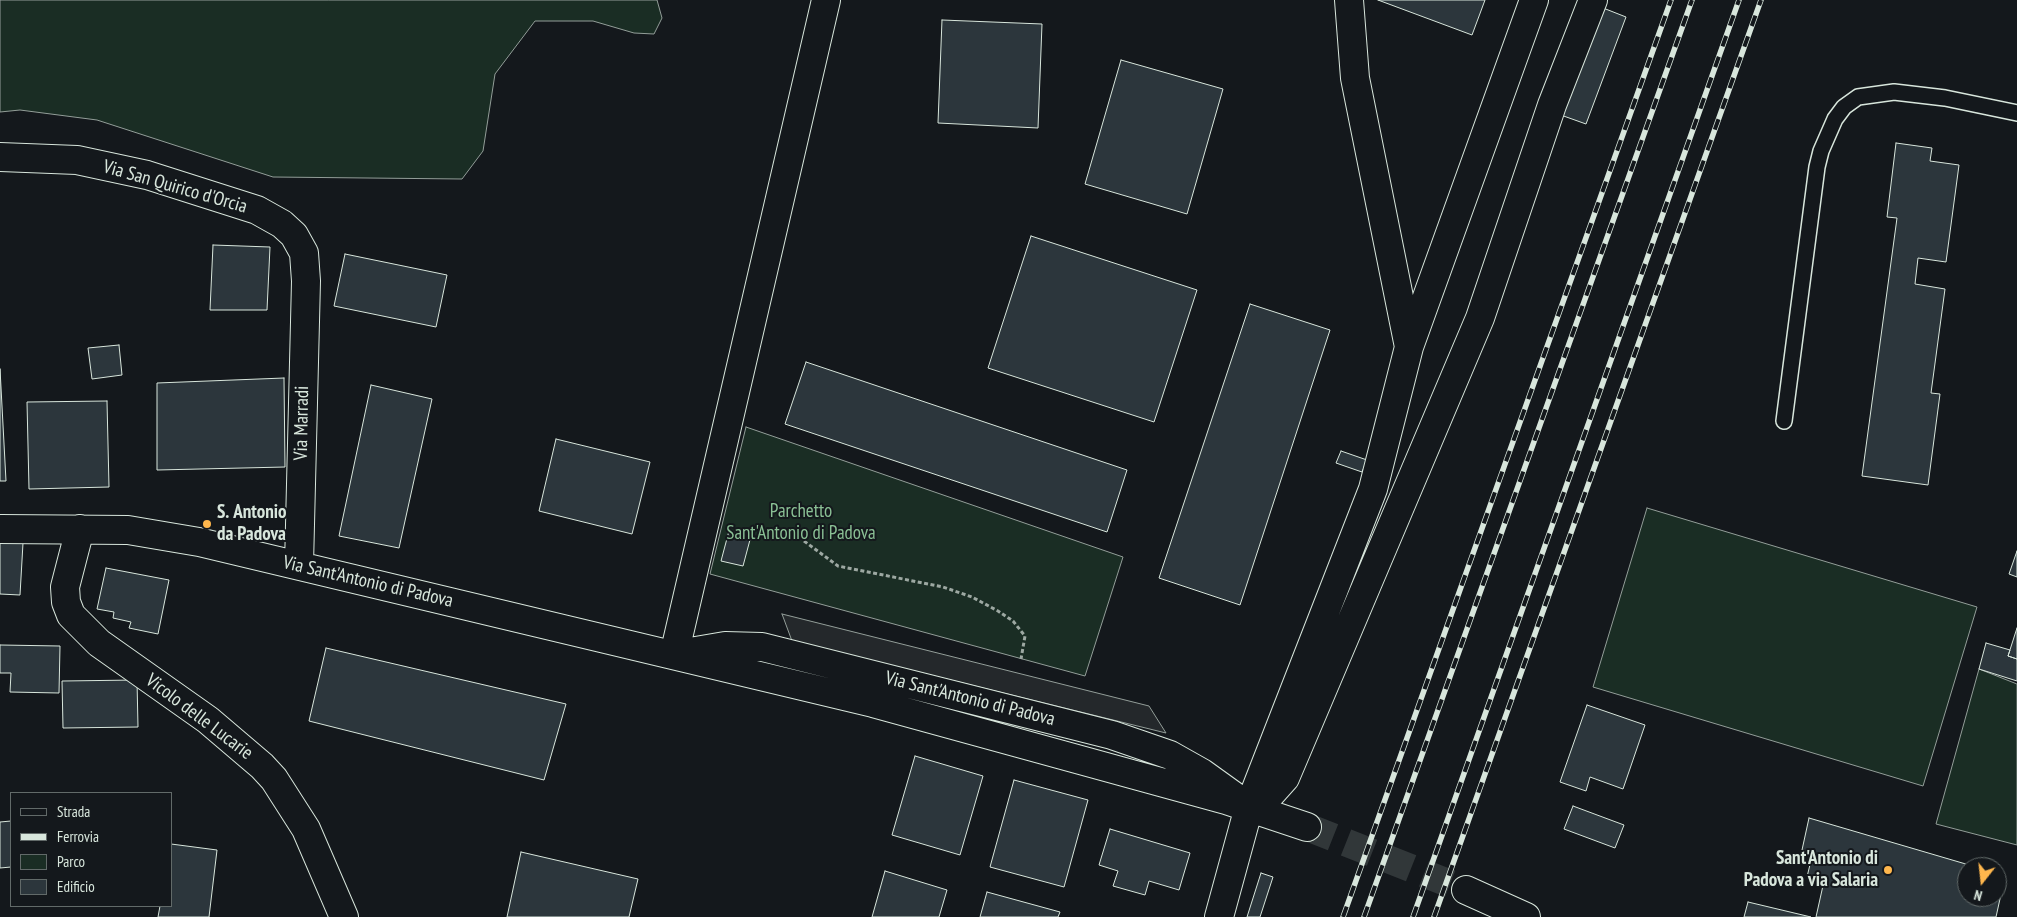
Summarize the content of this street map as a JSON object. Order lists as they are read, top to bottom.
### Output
{
  "streets": {
    "street": [
      "Via San Quirico d'Orcia",
      "Via Marradi",
      "Via Sant'Antonio di Padova",
      "Vicolo delle Lucarie"
    ]
  },
  "crossings": [
    ["Via San Quirico d'Orcia", "Via Marradi"],
    ["Via Marradi", "Via Sant'Antonio di Padova"],
    ["Via Sant'Antonio di Padova", "Vicolo delle Lucarie"]
  ],
  "parks": ["Parchetto Sant'Antonio di Padova"],
  "places": ["S. Antonio da Padova", "Sant'Antonio di Padova a via Salaria"],
  "legend": [
    "Strada",
    "Ferrovia",
    "Parco",
    "Edificio"
  ],
  "north": "bottom"
}
